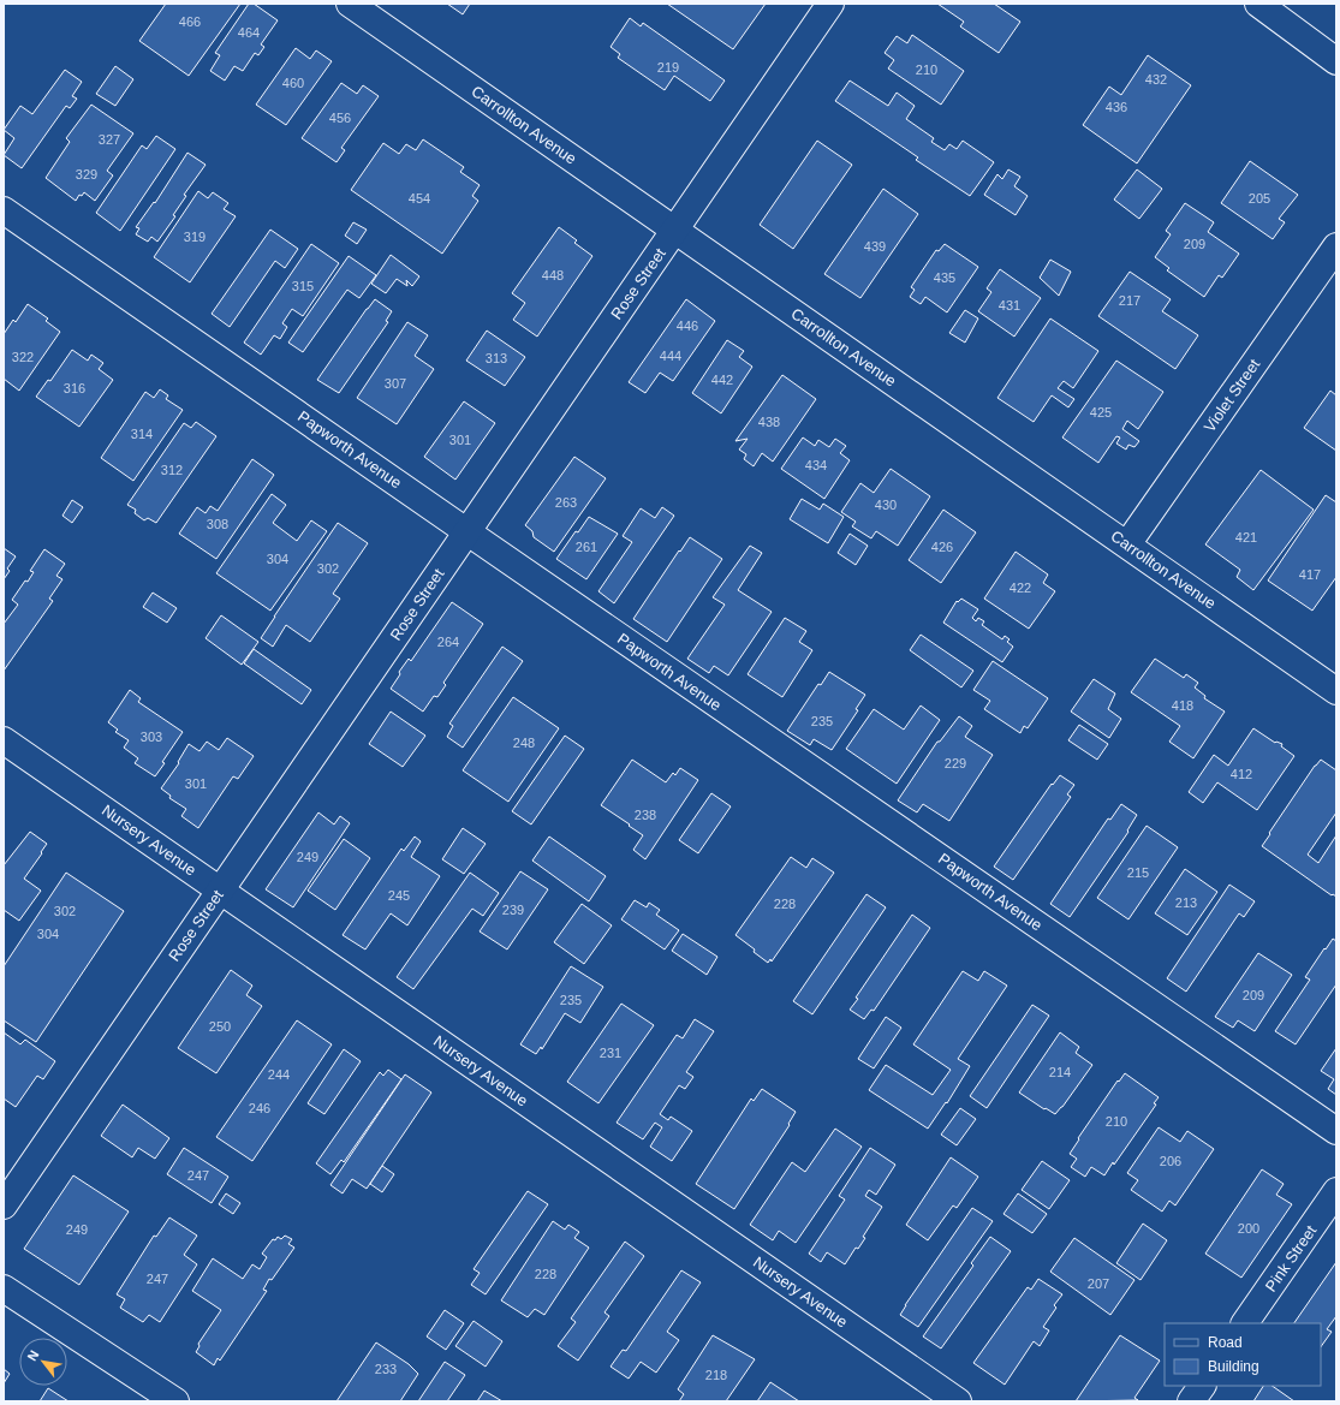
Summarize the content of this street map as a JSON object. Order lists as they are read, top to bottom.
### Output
{
  "streets": {
    "street": [
      "Carrollton Avenue",
      "Rose Street",
      "Violet Street",
      "Papworth Avenue",
      "Nursery Avenue",
      "Pink Street"
    ]
  },
  "crossings": [
    ["Carrollton Avenue", "Rose Street"],
    ["Carrollton Avenue", "Violet Street"],
    ["Rose Street", "Papworth Avenue"],
    ["Rose Street", "Nursery Avenue"]
  ],
  "house_numbers": [
    "466",
    "464",
    "219",
    "210",
    "432",
    "460",
    "436",
    "456",
    "327",
    "329",
    "454",
    "205",
    "319",
    "209",
    "439",
    "448",
    "435",
    "315",
    "217",
    "431",
    "446",
    "444",
    "322",
    "313",
    "442",
    "307",
    "316",
    "425",
    "438",
    "314",
    "301",
    "434",
    "312",
    "263",
    "430",
    "308",
    "421",
    "261",
    "426",
    "304",
    "302",
    "417",
    "422",
    "264",
    "418",
    "235",
    "303",
    "248",
    "229",
    "412",
    "301",
    "238",
    "249",
    "215",
    "245",
    "213",
    "228",
    "239",
    "302",
    "304",
    "209",
    "235",
    "250",
    "231",
    "214",
    "244",
    "246",
    "210",
    "206",
    "247",
    "200",
    "249",
    "228",
    "247",
    "207",
    "233",
    "218"
  ],
  "legend": ["Road", "Building"],
  "north": "top left"
}
